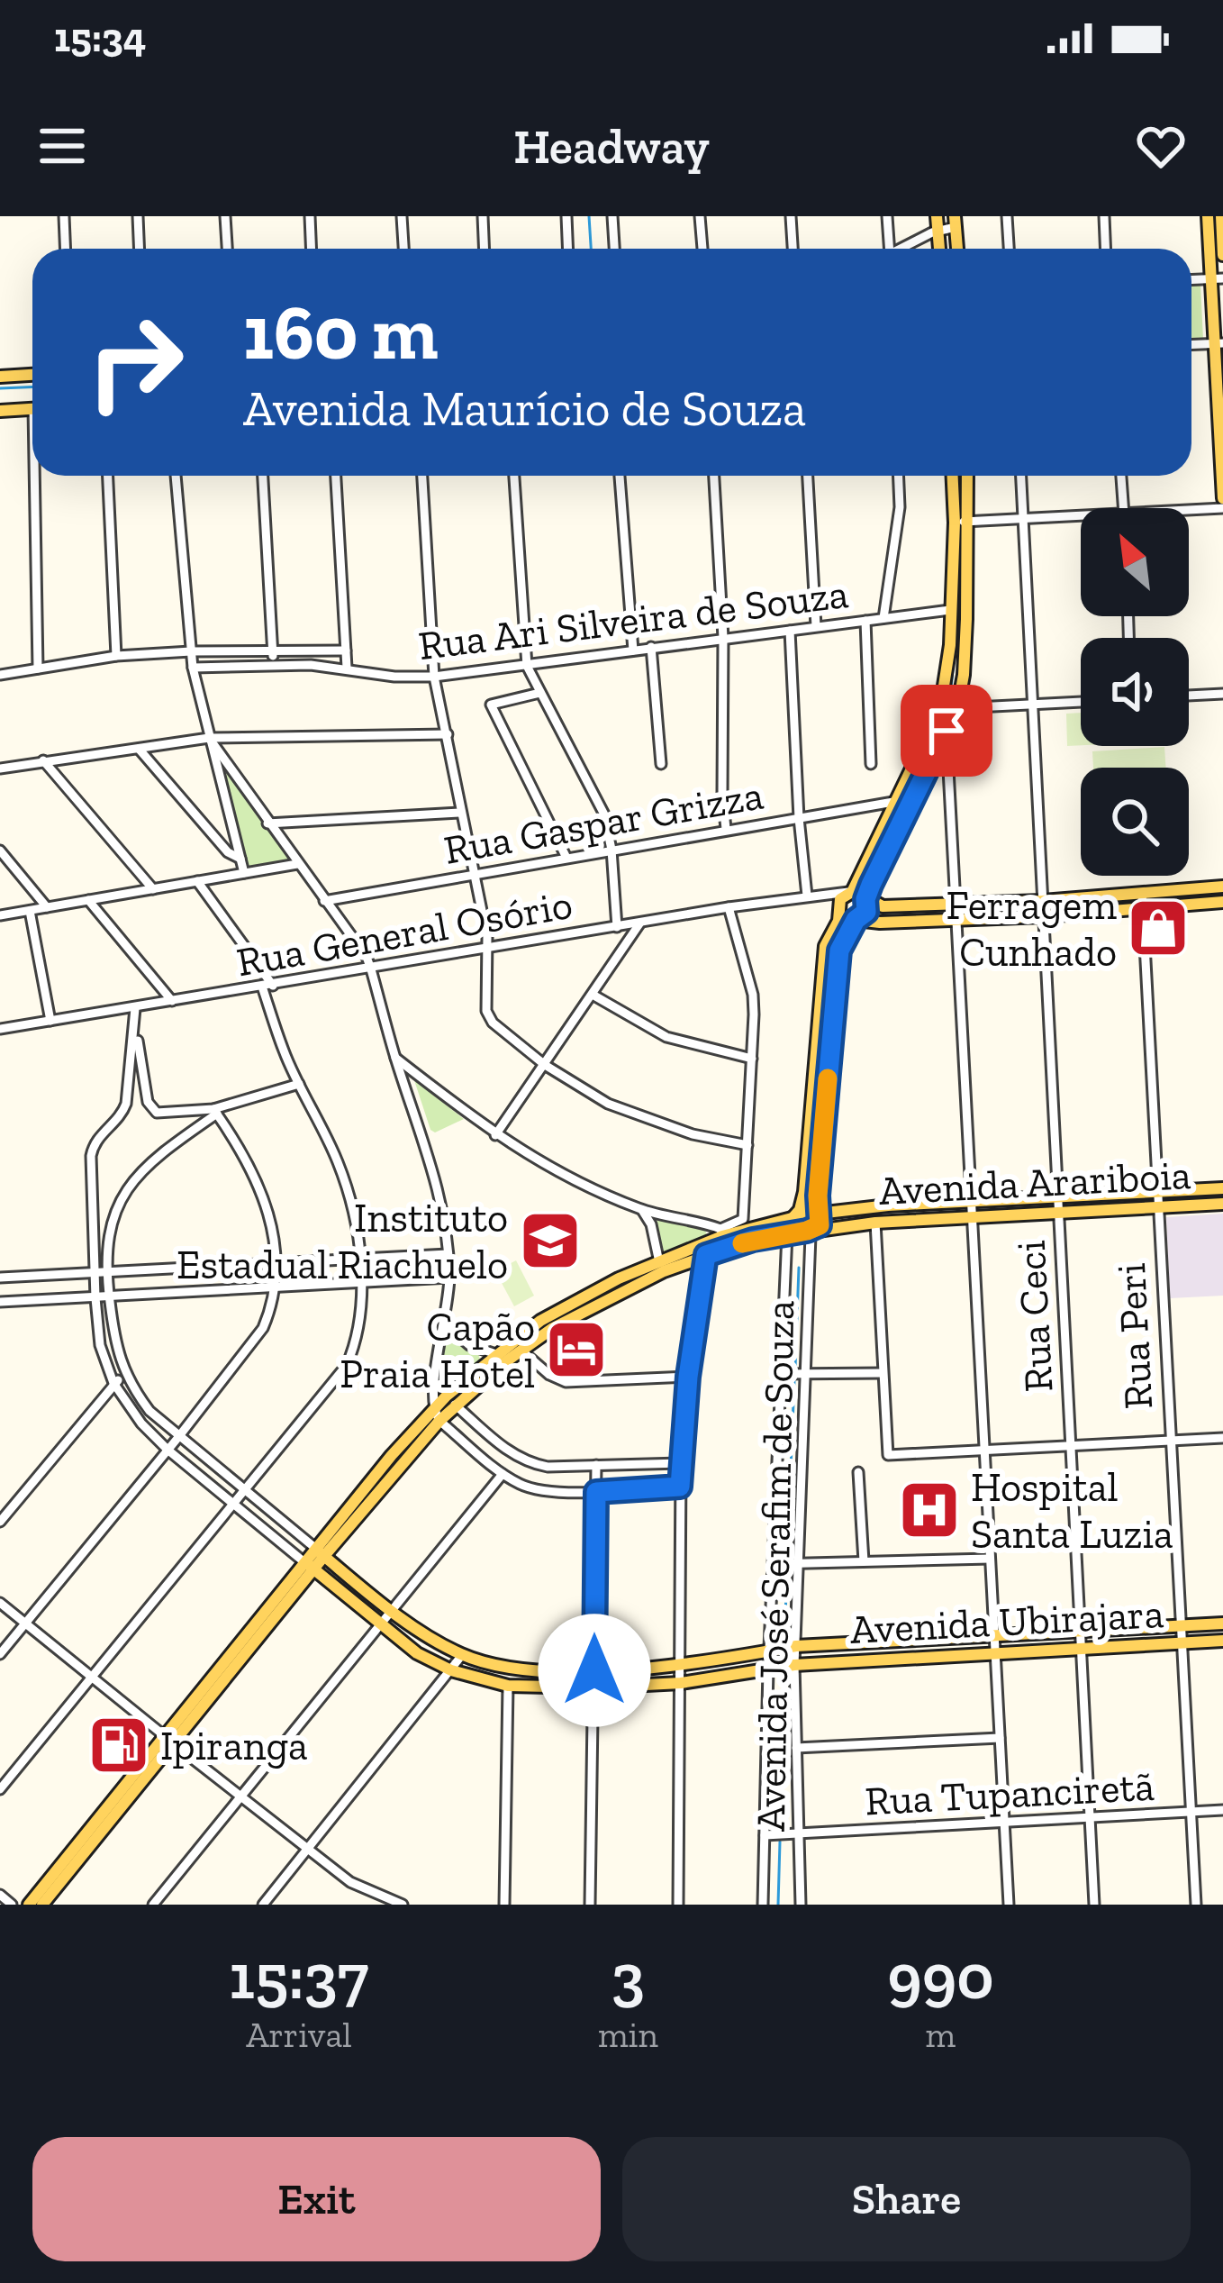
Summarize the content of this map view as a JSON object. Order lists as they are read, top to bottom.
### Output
{
  "streets": {
    "main road": ["Avenida Arariboia", "Avenida Ubirajara"],
    "street": [
      "Rua Ari Silveira de Souza",
      "Rua Gaspar Grizza",
      "Rua General Osório",
      "Rua Ceci",
      "Rua Peri",
      "Avenida José Serafim de Souza",
      "Rua Tupanciretã"
    ]
  },
  "crossings": [
    ["Avenida Arariboia", "Rua Ceci"],
    ["Avenida Arariboia", "Rua Peri"],
    ["Avenida Arariboia", "Avenida José Serafim de Souza"],
    ["Rua Ceci", "Avenida Ubirajara"],
    ["Rua Ceci", "Rua Tupanciretã"],
    ["Rua Peri", "Avenida Ubirajara"],
    ["Rua Peri", "Rua Tupanciretã"],
    ["Avenida José Serafim de Souza", "Avenida Ubirajara"],
    ["Avenida José Serafim de Souza", "Rua Tupanciretã"]
  ],
  "places": {
    "shop": ["Ferragem Cunhado"],
    "school or university": ["Instituto Estadual Riachuelo"],
    "hotel": ["Capão Praia Hotel"],
    "hospital": ["Hospital Santa Luzia"],
    "fuel station": ["Ipiranga"]
  },
  "north": "top left",
  "page": {
    "status": "15:34",
    "header": "Headway",
    "turn": ["160 m", "Avenida Maurício de Souza"],
    "eta": [
      "15:37",
      "Arrival",
      "3",
      "min",
      "990",
      "m"
    ],
    "buttons": ["Exit", "Share"]
  }
}
